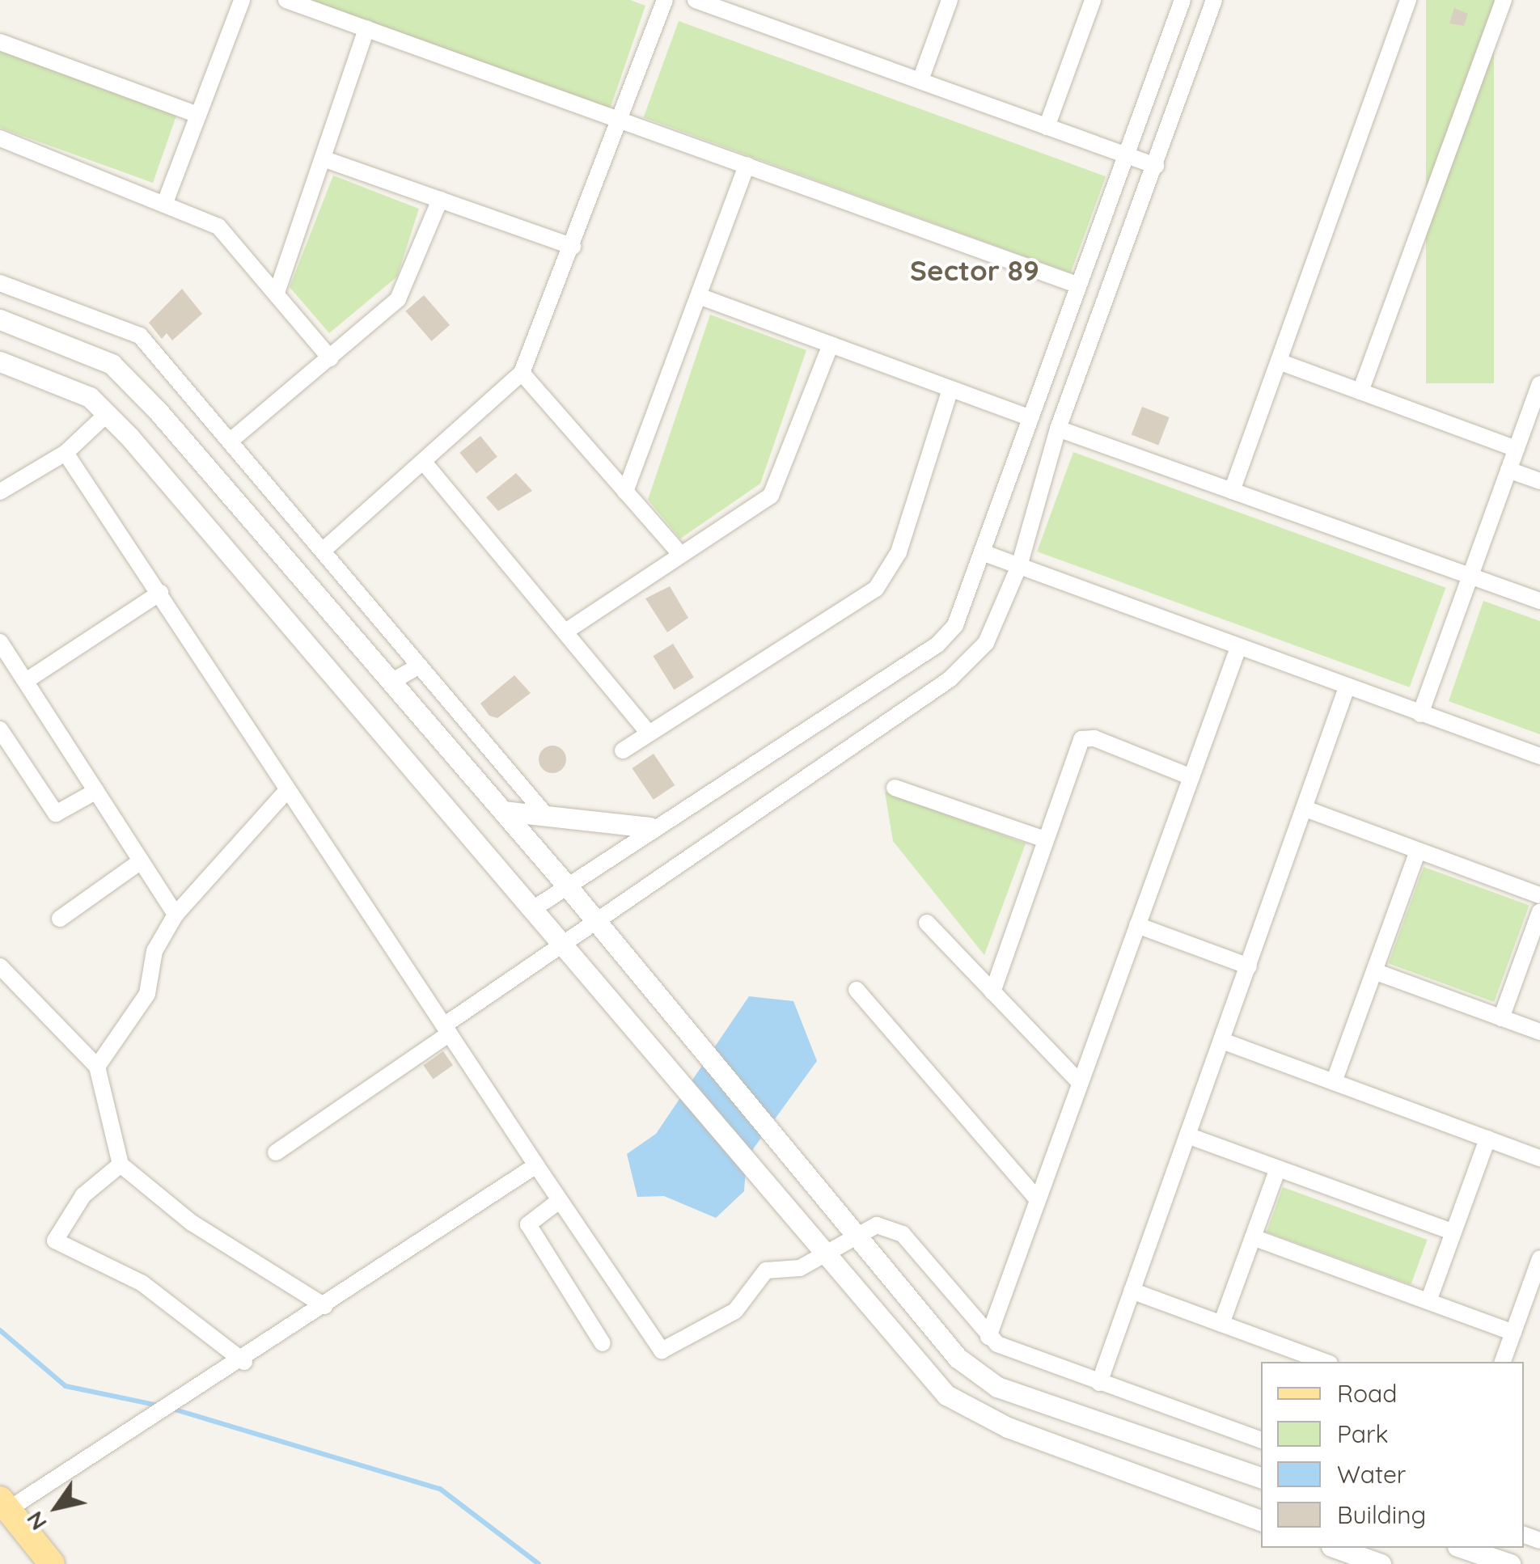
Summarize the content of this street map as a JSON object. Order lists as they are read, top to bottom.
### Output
{
  "districts": ["Sector 89"],
  "legend": [
    "Road",
    "Park",
    "Water",
    "Building"
  ],
  "north": "bottom left"
}
